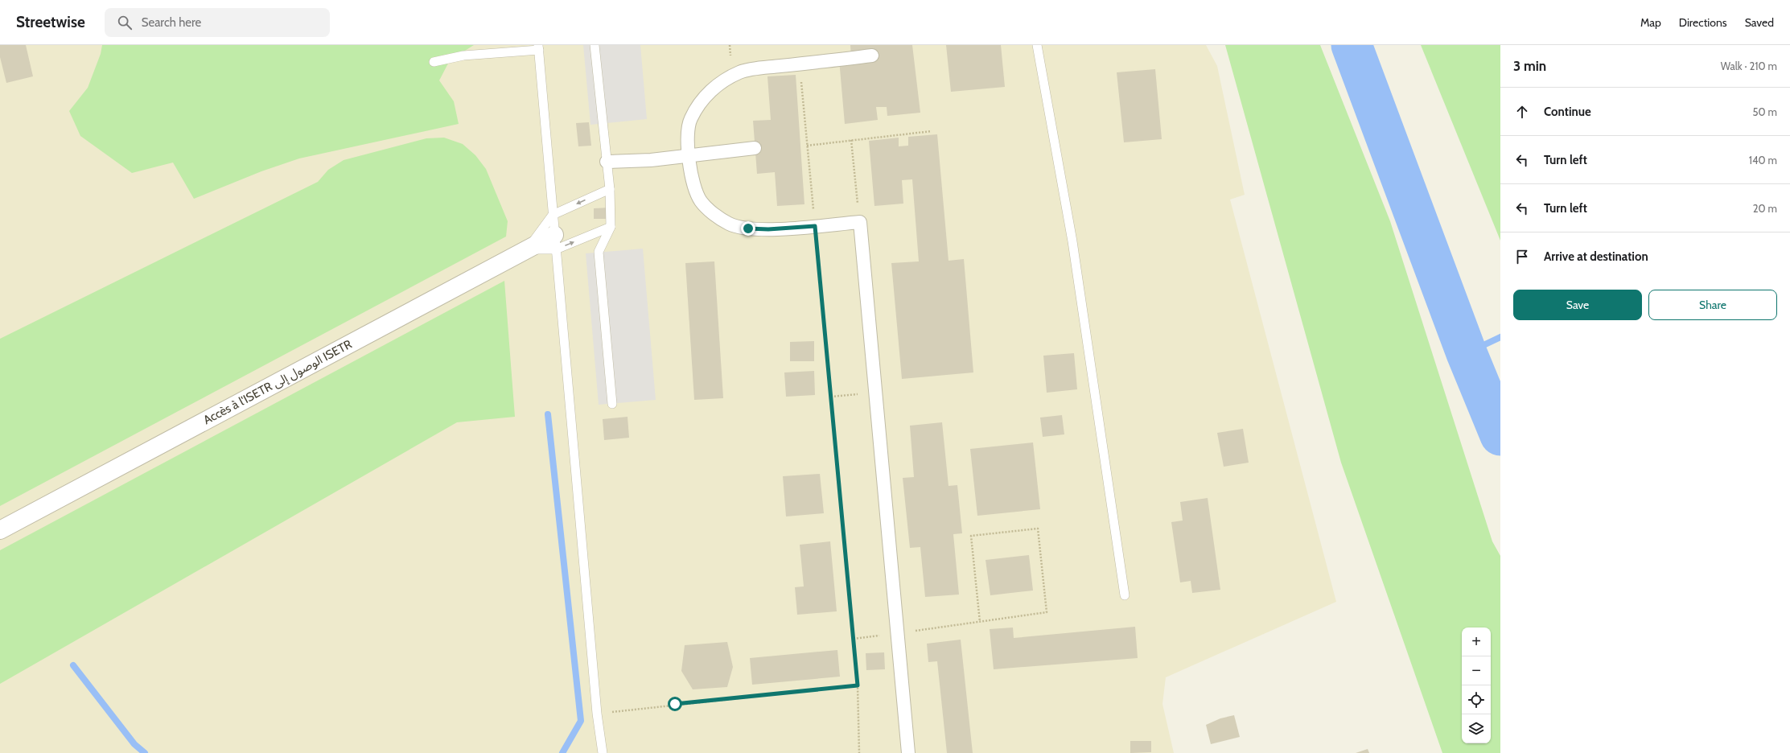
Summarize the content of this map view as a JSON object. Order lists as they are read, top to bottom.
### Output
{
  "streets": {
    "street": ["Accès à l'ISETR الوصول إلى ISETR"]
  },
  "page": {
    "header": "Streetwise",
    "search": "Search here",
    "nav": ["Map", "Directions", "Saved"],
    "heading": ["3 min", "Walk · 210 m"],
    "list": [
      ["Continue", "50 m"],
      ["Turn left", "140 m"],
      ["Turn left", "20 m"],
      "Arrive at destination"
    ],
    "buttons": ["Save", "Share"],
    "map_buttons": ["+", "−"]
  }
}
